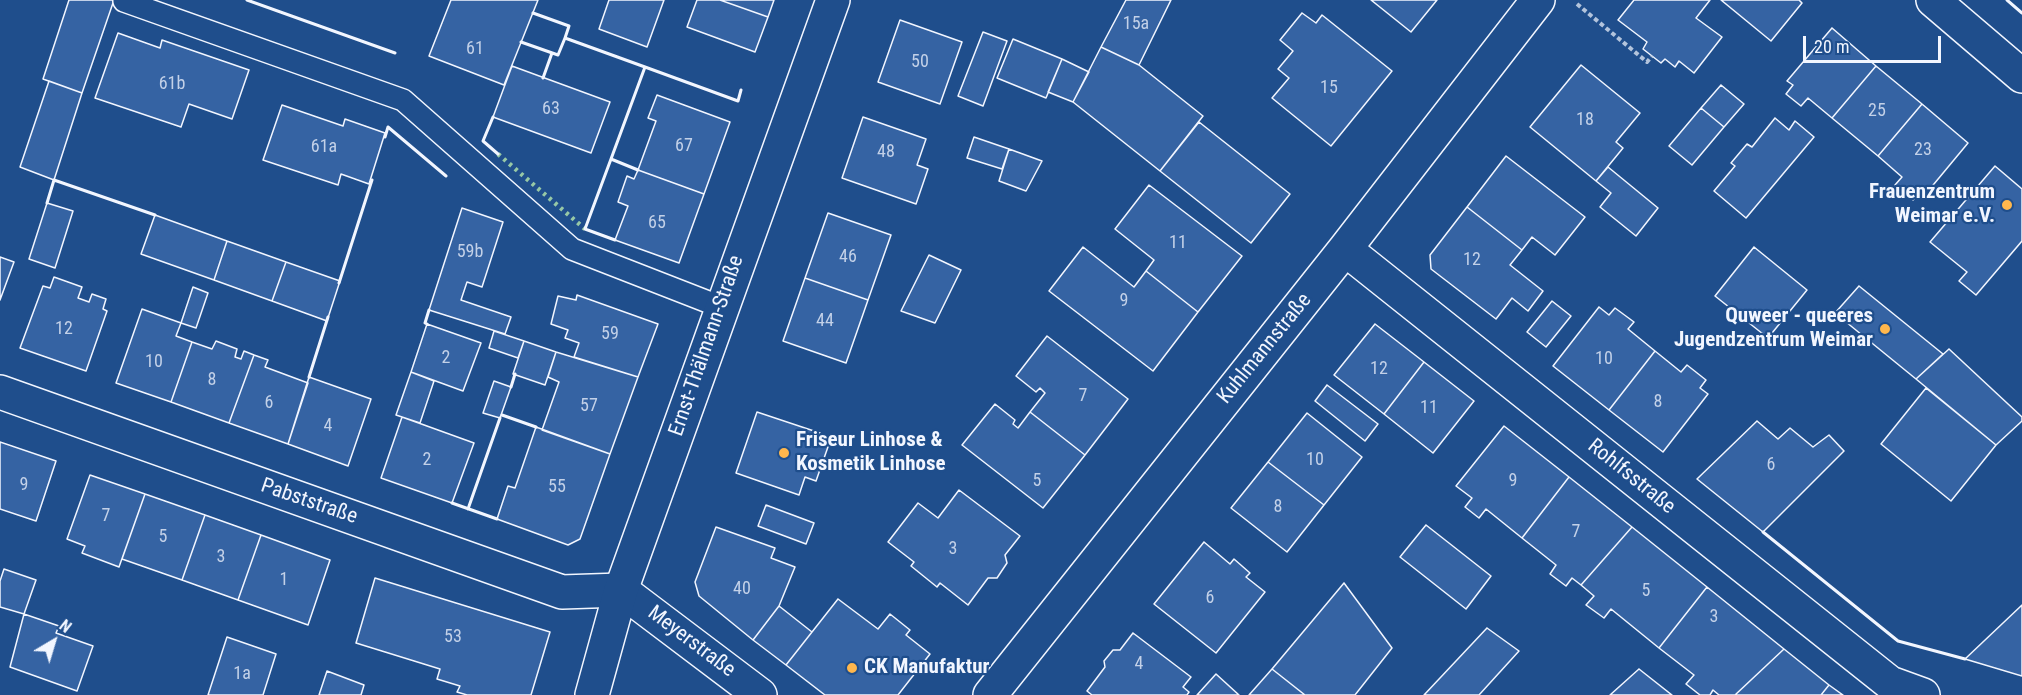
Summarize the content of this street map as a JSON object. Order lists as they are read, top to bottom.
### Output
{
  "streets": {
    "street": [
      "Ernst-Thälmann-Straße",
      "Kuhlmannstraße",
      "Rohlfsstraße",
      "Pabststraße",
      "Meyerstraße"
    ]
  },
  "crossings": [
    ["Ernst-Thälmann-Straße", "Pabststraße"],
    ["Ernst-Thälmann-Straße", "Meyerstraße"],
    ["Kuhlmannstraße", "Rohlfsstraße"],
    ["Pabststraße", "Meyerstraße"]
  ],
  "places": [
    "Frauenzentrum Weimar e.V.",
    "Quweer - queeres Jugendzentrum Weimar",
    "Friseur Linhose & Kosmetik Linhose",
    "CK Manufaktur"
  ],
  "house_numbers": [
    "15a",
    "61",
    "50",
    "61b",
    "15",
    "63",
    "25",
    "18",
    "67",
    "61a",
    "23",
    "48",
    "65",
    "11",
    "59b",
    "46",
    "12",
    "9",
    "44",
    "12",
    "59",
    "2",
    "10",
    "10",
    "12",
    "8",
    "7",
    "8",
    "6",
    "57",
    "11",
    "4",
    "2",
    "10",
    "6",
    "5",
    "9",
    "9",
    "55",
    "8",
    "7",
    "7",
    "5",
    "3",
    "3",
    "1",
    "40",
    "5",
    "6",
    "3",
    "53",
    "4",
    "1a"
  ],
  "scale_bar": "20 m",
  "north": "top right"
}
